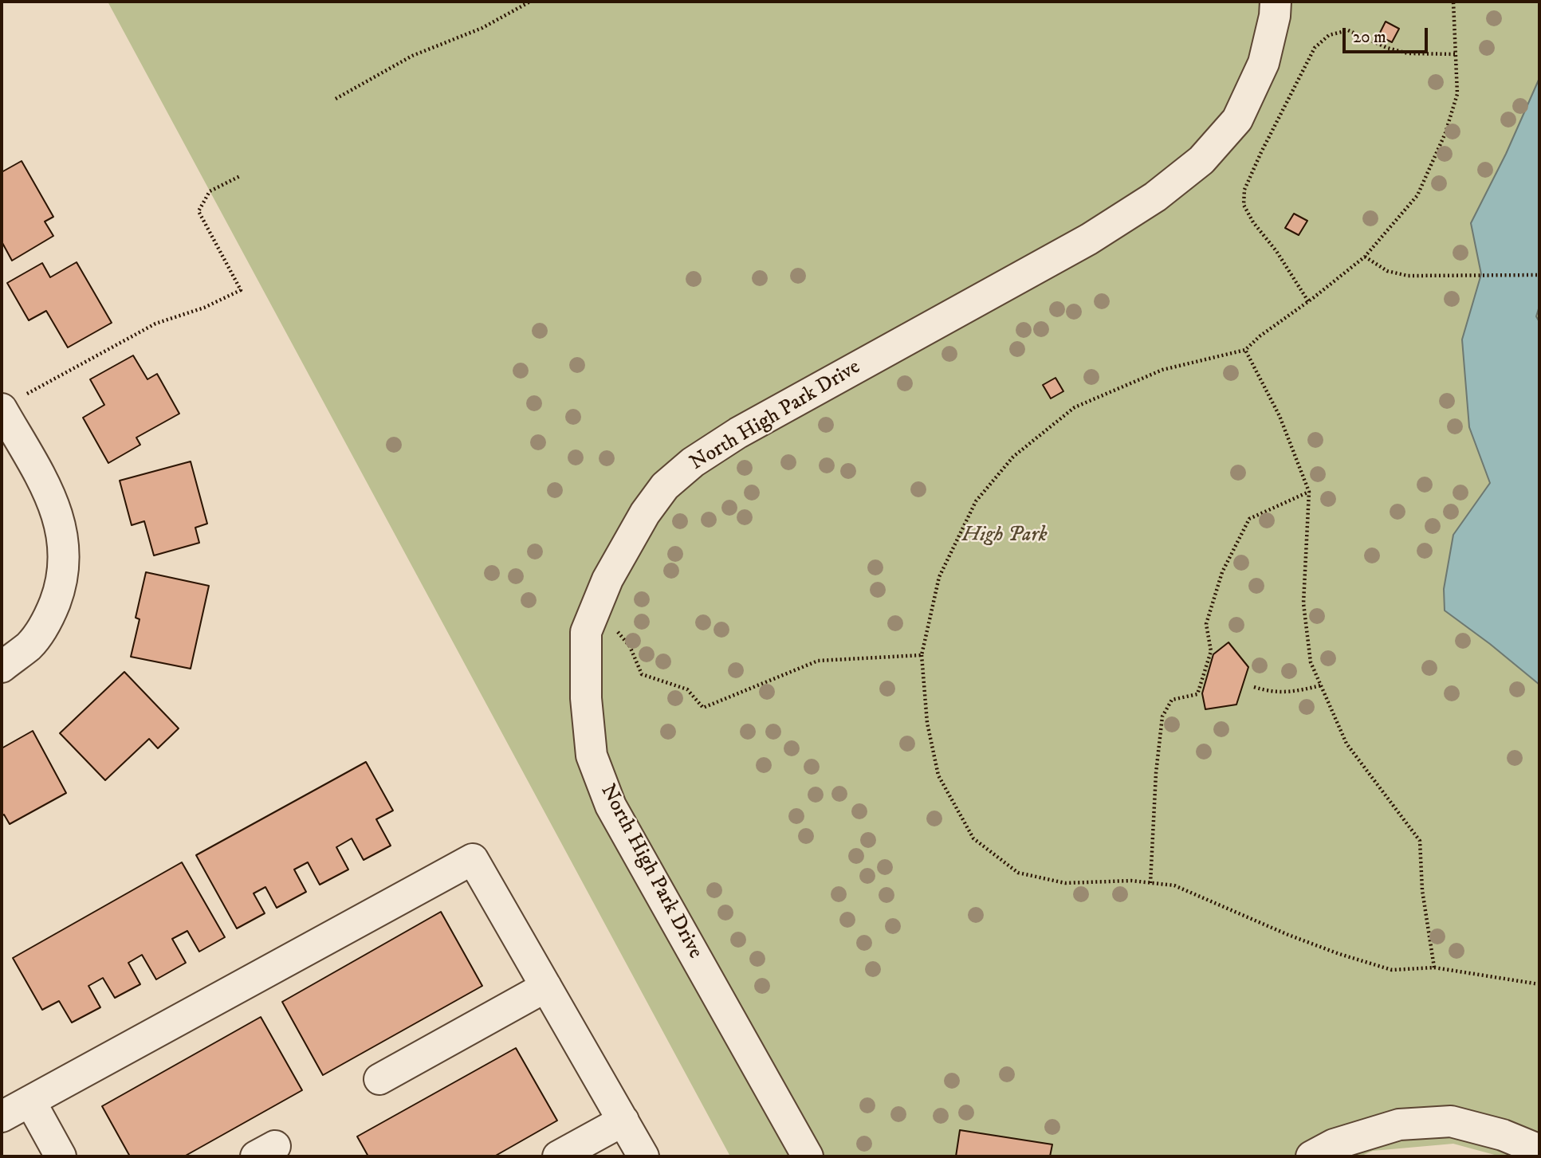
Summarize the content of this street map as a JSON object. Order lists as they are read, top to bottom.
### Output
{
  "streets": {
    "street": ["North High Park Drive"]
  },
  "parks": ["High Park"],
  "scale_bar": "20 m"
}
